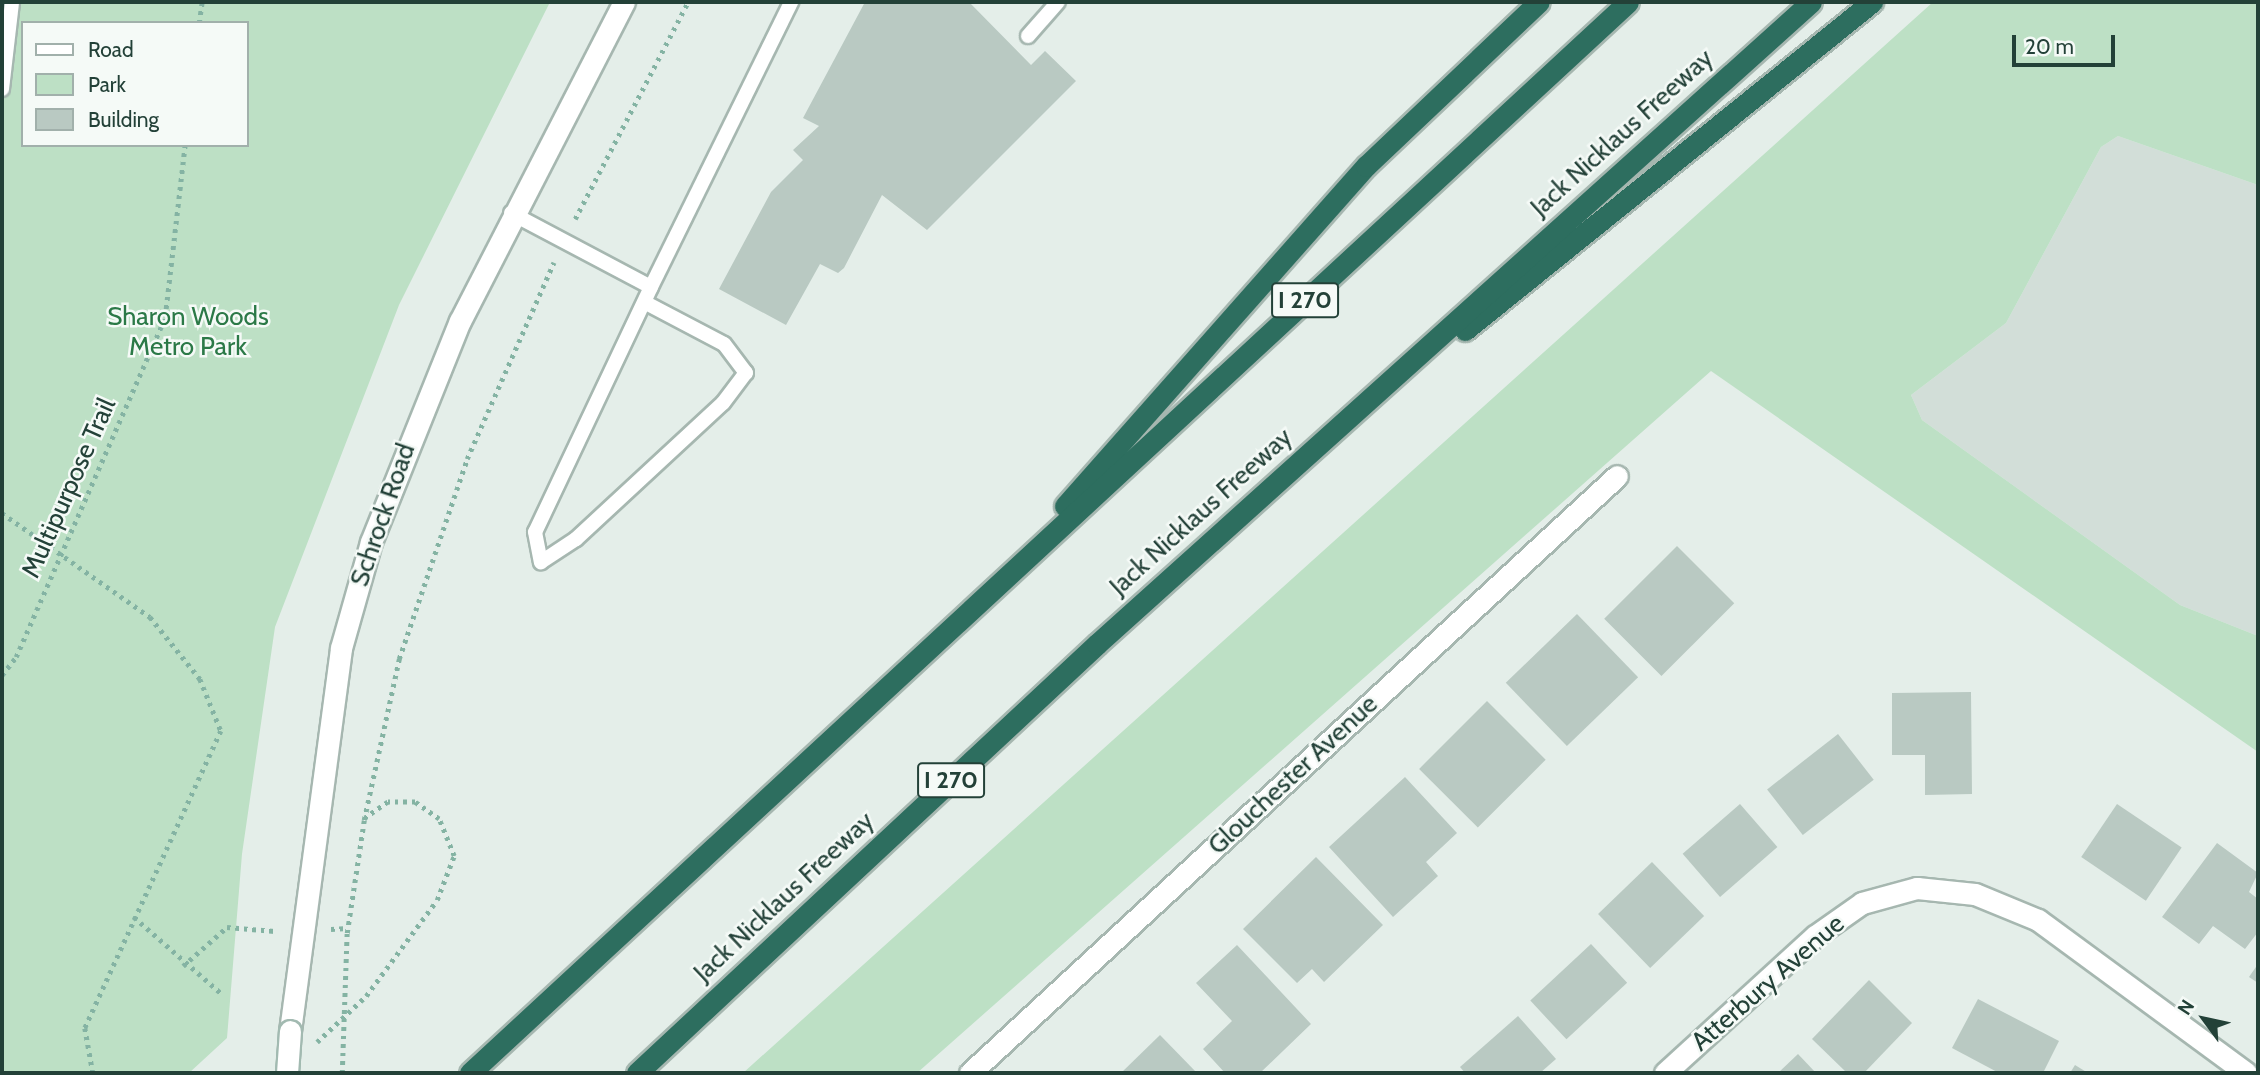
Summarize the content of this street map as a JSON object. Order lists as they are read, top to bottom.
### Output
{
  "streets": {
    "highway": ["Jack Nicklaus Freeway", "I 270"],
    "street": ["Schrock Road", "Glouchester Avenue", "Atterbury Avenue"],
    "path": ["Multipurpose Trail"]
  },
  "parks": ["Sharon Woods Metro Park"],
  "legend": ["Road", "Park", "Building"],
  "scale_bar": "20 m",
  "north": "top left"
}
